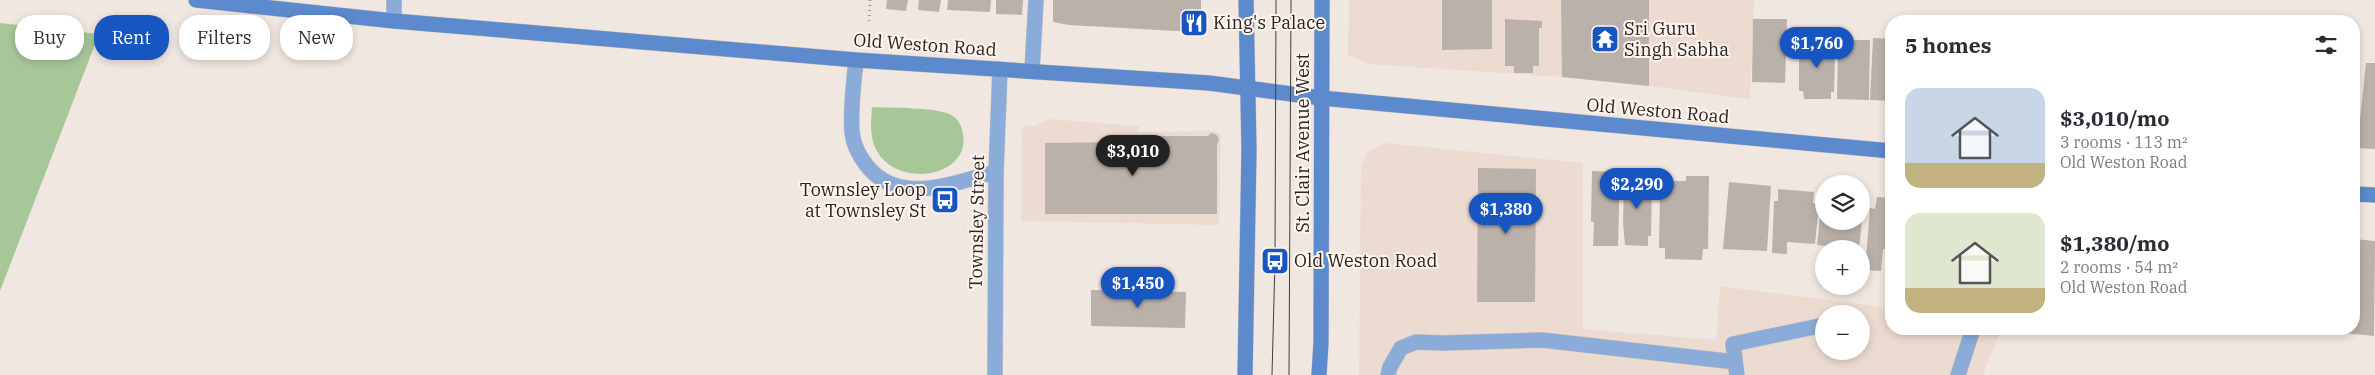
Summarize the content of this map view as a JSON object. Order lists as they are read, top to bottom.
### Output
{
  "streets": {
    "main road": ["Old Weston Road", "St. Clair Avenue West"],
    "street": ["Townsley Street"]
  },
  "crossings": [
    ["Old Weston Road", "St. Clair Avenue West"],
    ["Old Weston Road", "Townsley Street"]
  ],
  "places": {
    "restaurant": ["King's Palace"],
    "temple": ["Sri Guru Singh Sabha"],
    "bus stop": ["Townsley Loop at Townsley St", "Old Weston Road"]
  },
  "page": {
    "chip": [
      "Buy",
      "Rent",
      "Filters",
      "New"
    ],
    "heading": "5 homes",
    "price": [
      "$1,760",
      "$3,010",
      "$2,290",
      "$1,380",
      "$1,450"
    ],
    "list": [
      {
        "name": "$3,010/mo",
        "note": "3 rooms · 113 m² · Old Weston Road"
      },
      {
        "name": "$1,380/mo",
        "note": "2 rooms · 54 m² · Old Weston Road"
      }
    ],
    "map_buttons": ["+", "−"]
  }
}
